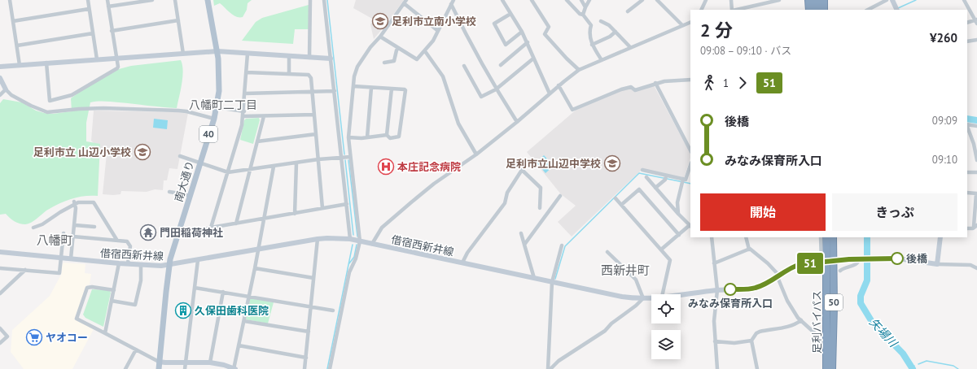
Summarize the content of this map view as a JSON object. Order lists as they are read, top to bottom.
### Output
{
  "streets": {
    "highway": ["50", "足利バイパス"],
    "main road": ["40", "南大通り", "借宿西新井線"]
  },
  "crossings": [
    ["南大通り", "借宿西新井線"],
    ["借宿西新井線", "足利バイパス"]
  ],
  "districts": ["八幡町二丁目", "八幡町", "西新井町"],
  "water": ["矢場川"],
  "places": {
    "school or university": ["足利市立南小学校", "足利市立 山辺小学校", "足利市立山辺中学校"],
    "hospital": ["本庄記念病院"],
    "temple": ["門田稲荷神社"],
    "other": ["後橋", "みなみ保育所入口"],
    "building": ["久保田歯科医院"],
    "supermarket": ["ヤオコー"]
  },
  "lines": ["bus line 51"],
  "page": {
    "on_map": "51",
    "heading": ["2 分", "09:08 – 09:10 · バス", "¥260"],
    "legs": ["1", "51"],
    "list": [
      {
        "name": "後橋",
        "value": "09:09"
      },
      {
        "name": "みなみ保育所入口",
        "value": "09:10"
      }
    ],
    "buttons": ["開始", "きっぷ"]
  }
}
